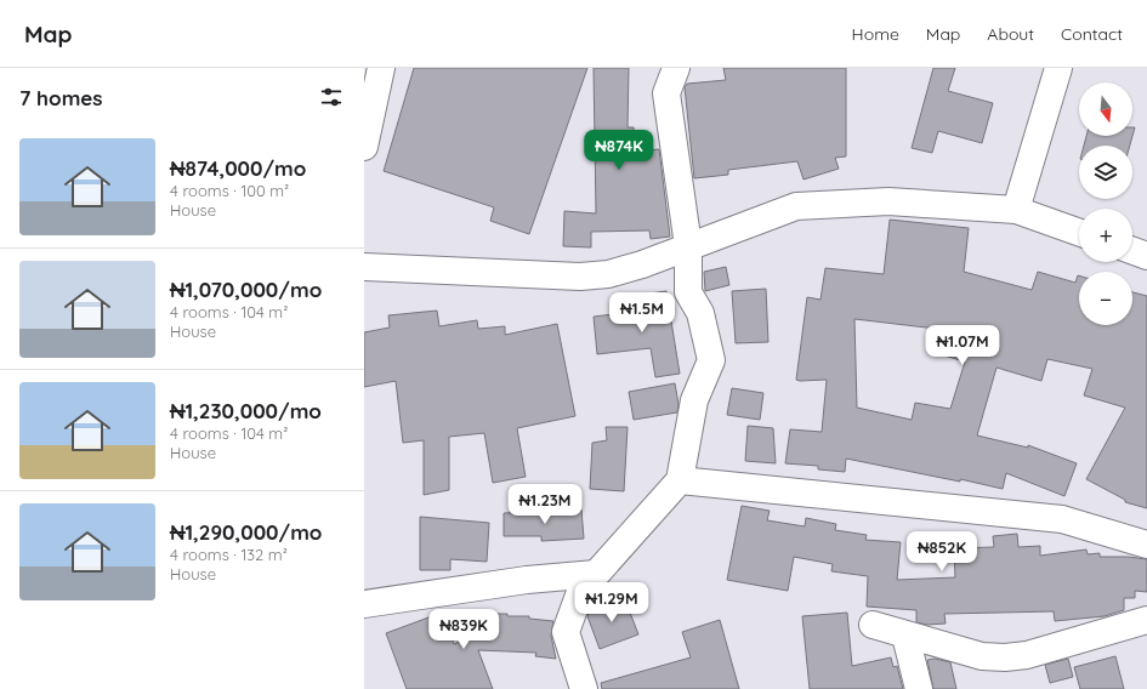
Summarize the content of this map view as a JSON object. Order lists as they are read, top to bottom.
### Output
{
  "north": "bottom",
  "page": {
    "header": "Map",
    "nav": [
      "Home",
      "Map",
      "About",
      "Contact"
    ],
    "heading": "7 homes",
    "map_buttons": ["+", "−"],
    "list": [
      {
        "name": "₦874,000/mo",
        "note": "4 rooms · 100 m² · House"
      },
      {
        "name": "₦1,070,000/mo",
        "note": "4 rooms · 104 m² · House"
      },
      {
        "name": "₦1,230,000/mo",
        "note": "4 rooms · 104 m² · House"
      },
      {
        "name": "₦1,290,000/mo",
        "note": "4 rooms · 132 m² · House"
      }
    ],
    "price": [
      "₦874K",
      "₦1.5M",
      "₦1.07M",
      "₦1.23M",
      "₦852K",
      "₦1.29M",
      "₦839K"
    ]
  }
}
